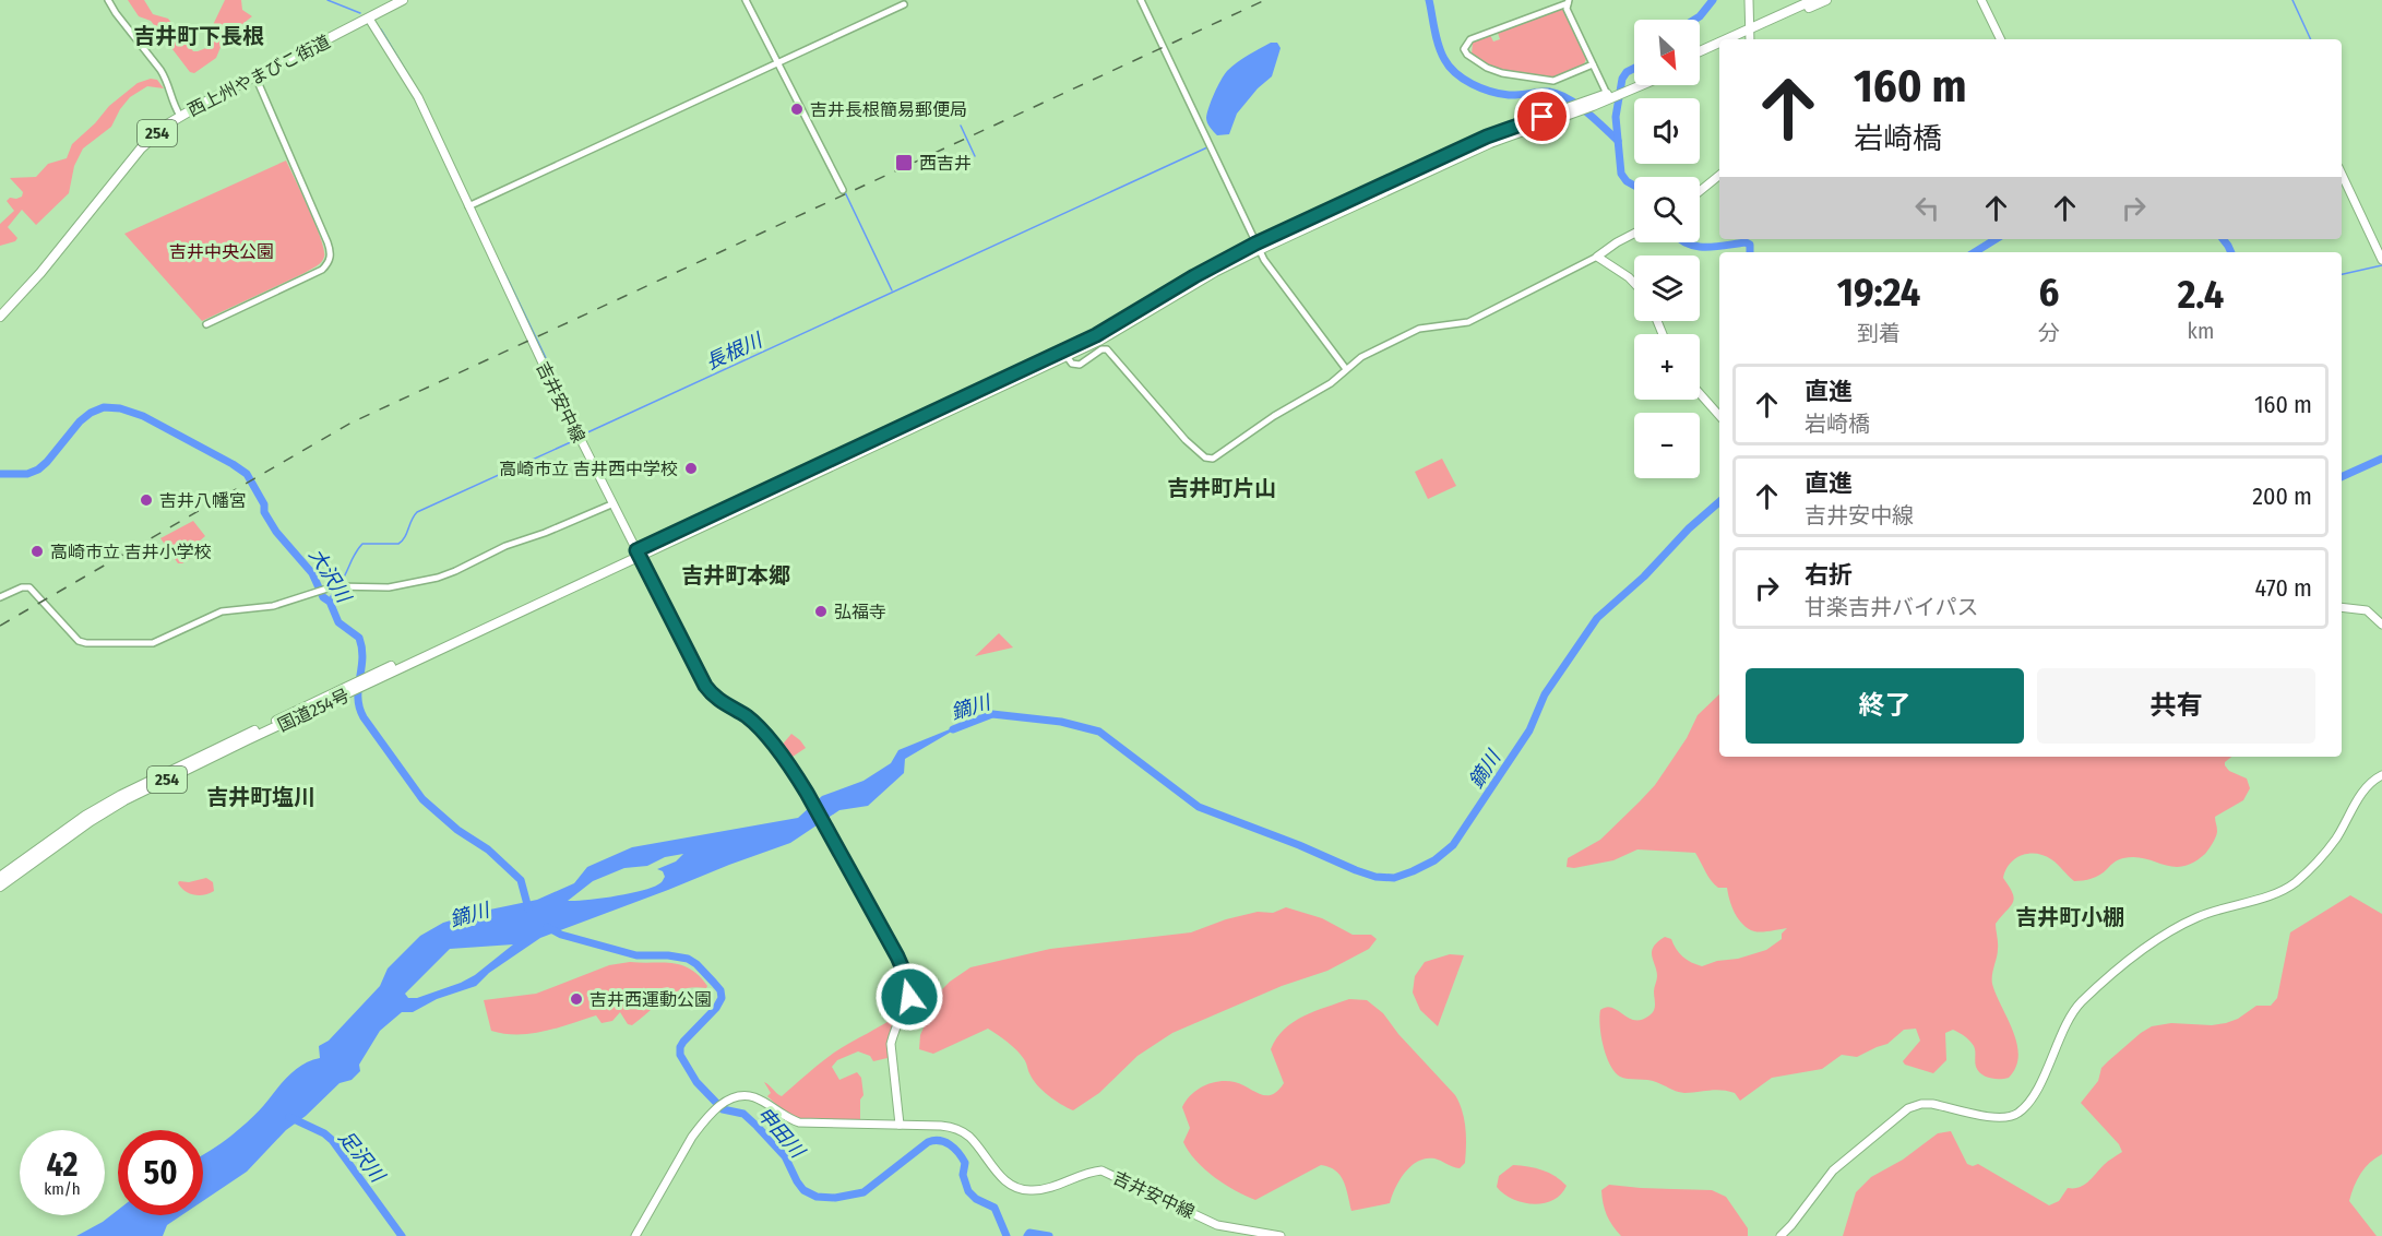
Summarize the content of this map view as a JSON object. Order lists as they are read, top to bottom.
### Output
{
  "streets": {
    "highway": ["西上州やまびこ街道", "254", "国道254号"],
    "main road": ["吉井安中線"]
  },
  "crossings": [
    ["西上州やまびこ街道", "吉井安中線"],
    ["254", "吉井安中線"],
    ["254", "国道254号"],
    ["吉井安中線", "国道254号"]
  ],
  "districts": [
    "吉井町下長根",
    "吉井町片山",
    "吉井町本郷",
    "吉井町塩川",
    "吉井町小棚"
  ],
  "water": [
    "長根川",
    "大沢川",
    "鏑川",
    "申田川",
    "足沢川"
  ],
  "parks": ["吉井中央公園"],
  "places": {
    "other": [
      "吉井長根簡易郵便局",
      "高崎市立 吉井西中学校",
      "吉井八幡宮",
      "高崎市立 吉井小学校",
      "弘福寺",
      "吉井西運動公園"
    ],
    "transit": ["西吉井"]
  },
  "north": "bottom right",
  "page": {
    "map_buttons": ["+", "−"],
    "turn": ["160 m", "岩崎橋"],
    "eta": [
      "19:24",
      "到着",
      "6",
      "分",
      "2.4",
      "km"
    ],
    "list": [
      {
        "name": "直進",
        "note": "岩崎橋",
        "value": "160 m"
      },
      {
        "name": "直進",
        "note": "吉井安中線",
        "value": "200 m"
      },
      {
        "name": "右折",
        "note": "甘楽吉井バイパス",
        "value": "470 m"
      }
    ],
    "buttons": ["終了", "共有"],
    "speed": "42 km/h",
    "limit": "50"
  }
}
